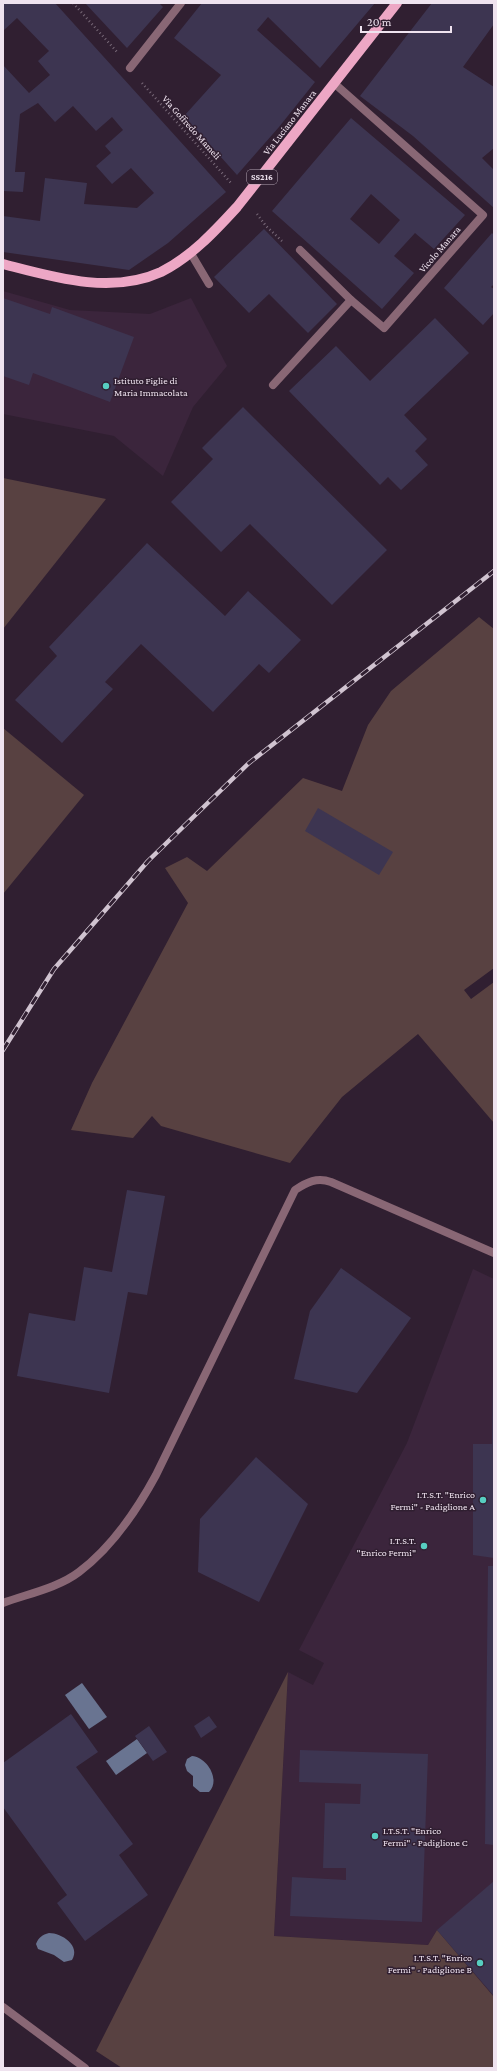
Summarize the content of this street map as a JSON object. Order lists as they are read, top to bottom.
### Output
{
  "streets": {
    "main road": ["Via Luciano Manara", "SS216"],
    "street": ["Vicolo Manara"],
    "path": ["Via Goffredo Mameli"]
  },
  "crossings": [
    ["Via Luciano Manara", "Vicolo Manara"]
  ],
  "places": [
    "Istituto Figlie di Maria Immacolata",
    "I.T.S.T. \"Enrico Fermi\" - Padiglione A",
    "I.T.S.T. \"Enrico Fermi\"",
    "I.T.S.T. \"Enrico Fermi\" - Padiglione C",
    "I.T.S.T. \"Enrico Fermi\" - Padiglione B"
  ],
  "scale_bar": "20 m"
}
